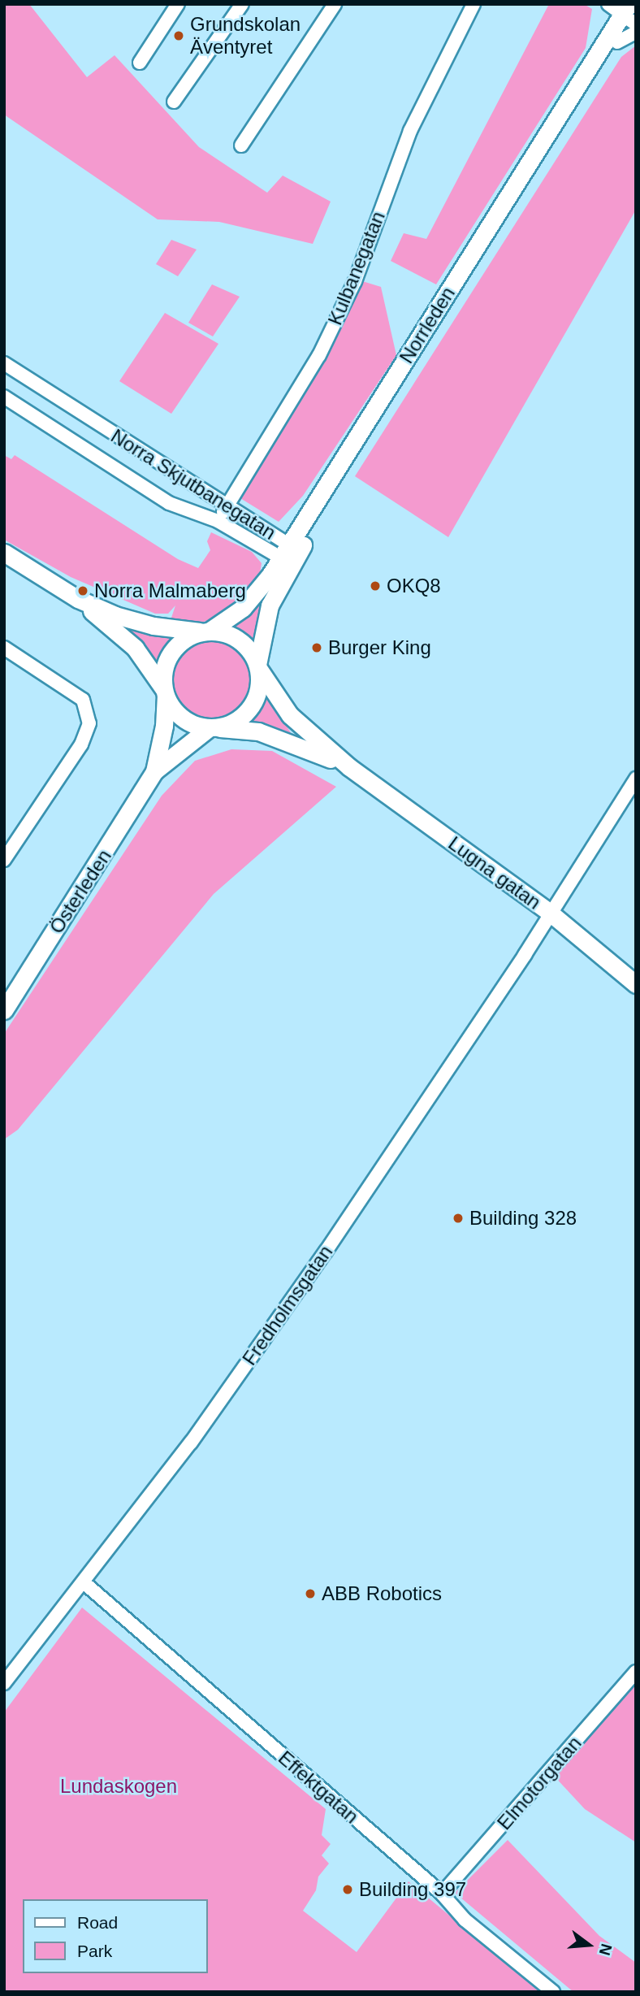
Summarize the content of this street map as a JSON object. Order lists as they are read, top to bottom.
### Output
{
  "streets": {
    "main road": ["Norrleden", "Lugna gatan", "Österleden"],
    "street": [
      "Kulbanegatan",
      "Norra Skjutbanegatan",
      "Fredholmsgatan",
      "Elmotorgatan",
      "Effektgatan"
    ]
  },
  "crossings": [
    ["Kulbanegatan", "Norra Skjutbanegatan"],
    ["Norrleden", "Norra Skjutbanegatan"],
    ["Norrleden", "Lugna gatan"],
    ["Norrleden", "Österleden"],
    ["Lugna gatan", "Österleden"],
    ["Lugna gatan", "Fredholmsgatan"],
    ["Fredholmsgatan", "Effektgatan"],
    ["Elmotorgatan", "Effektgatan"]
  ],
  "parks": ["Lundaskogen"],
  "places": [
    "Grundskolan Äventyret",
    "OKQ8",
    "Norra Malmaberg",
    "Burger King",
    "Building 328",
    "ABB Robotics",
    "Building 397"
  ],
  "legend": ["Road", "Park"],
  "north": "right"
}
